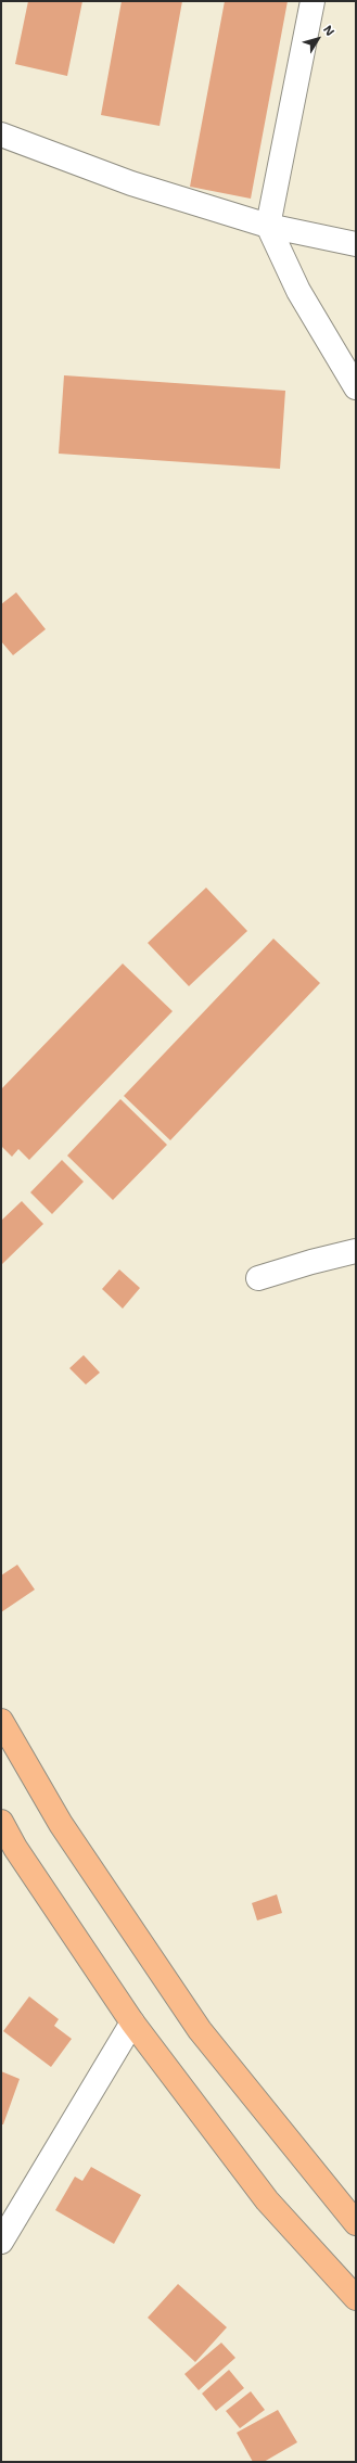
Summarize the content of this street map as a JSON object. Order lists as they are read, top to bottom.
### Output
{
  "north": "top right"
}
